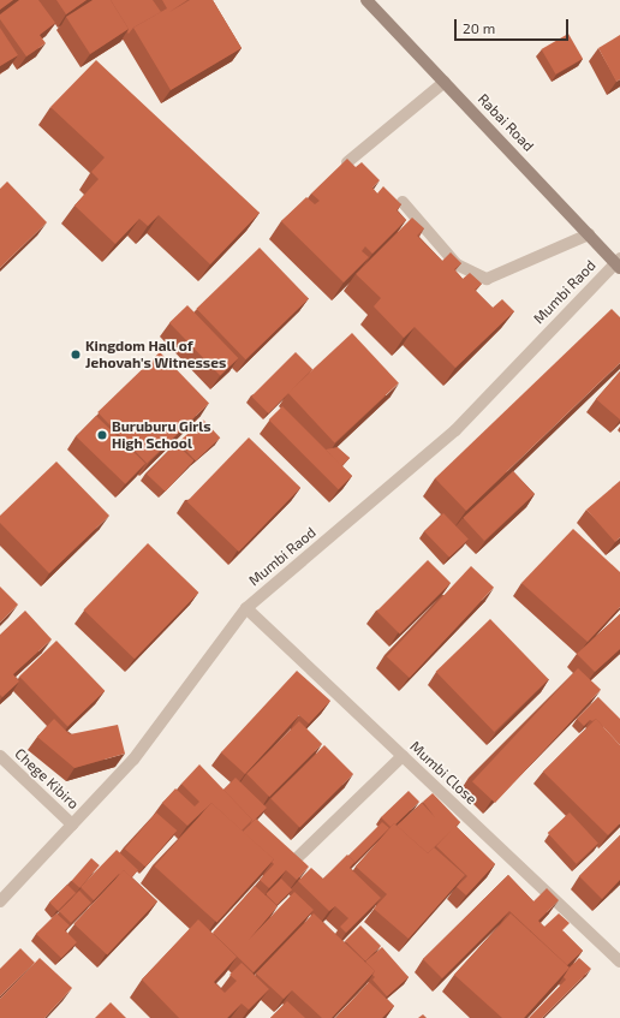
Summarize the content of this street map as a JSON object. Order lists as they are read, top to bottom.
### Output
{
  "streets": {
    "main road": ["Rabai Road"],
    "street": ["Mumbi Raod", "Mumbi Close", "Chege Kibiro"]
  },
  "crossings": [
    ["Rabai Road", "Mumbi Raod"],
    ["Mumbi Raod", "Mumbi Close"],
    ["Mumbi Raod", "Chege Kibiro"]
  ],
  "places": ["Kingdom Hall of Jehovah's Witnesses", "Buruburu Girls High School"],
  "scale_bar": "20 m"
}
